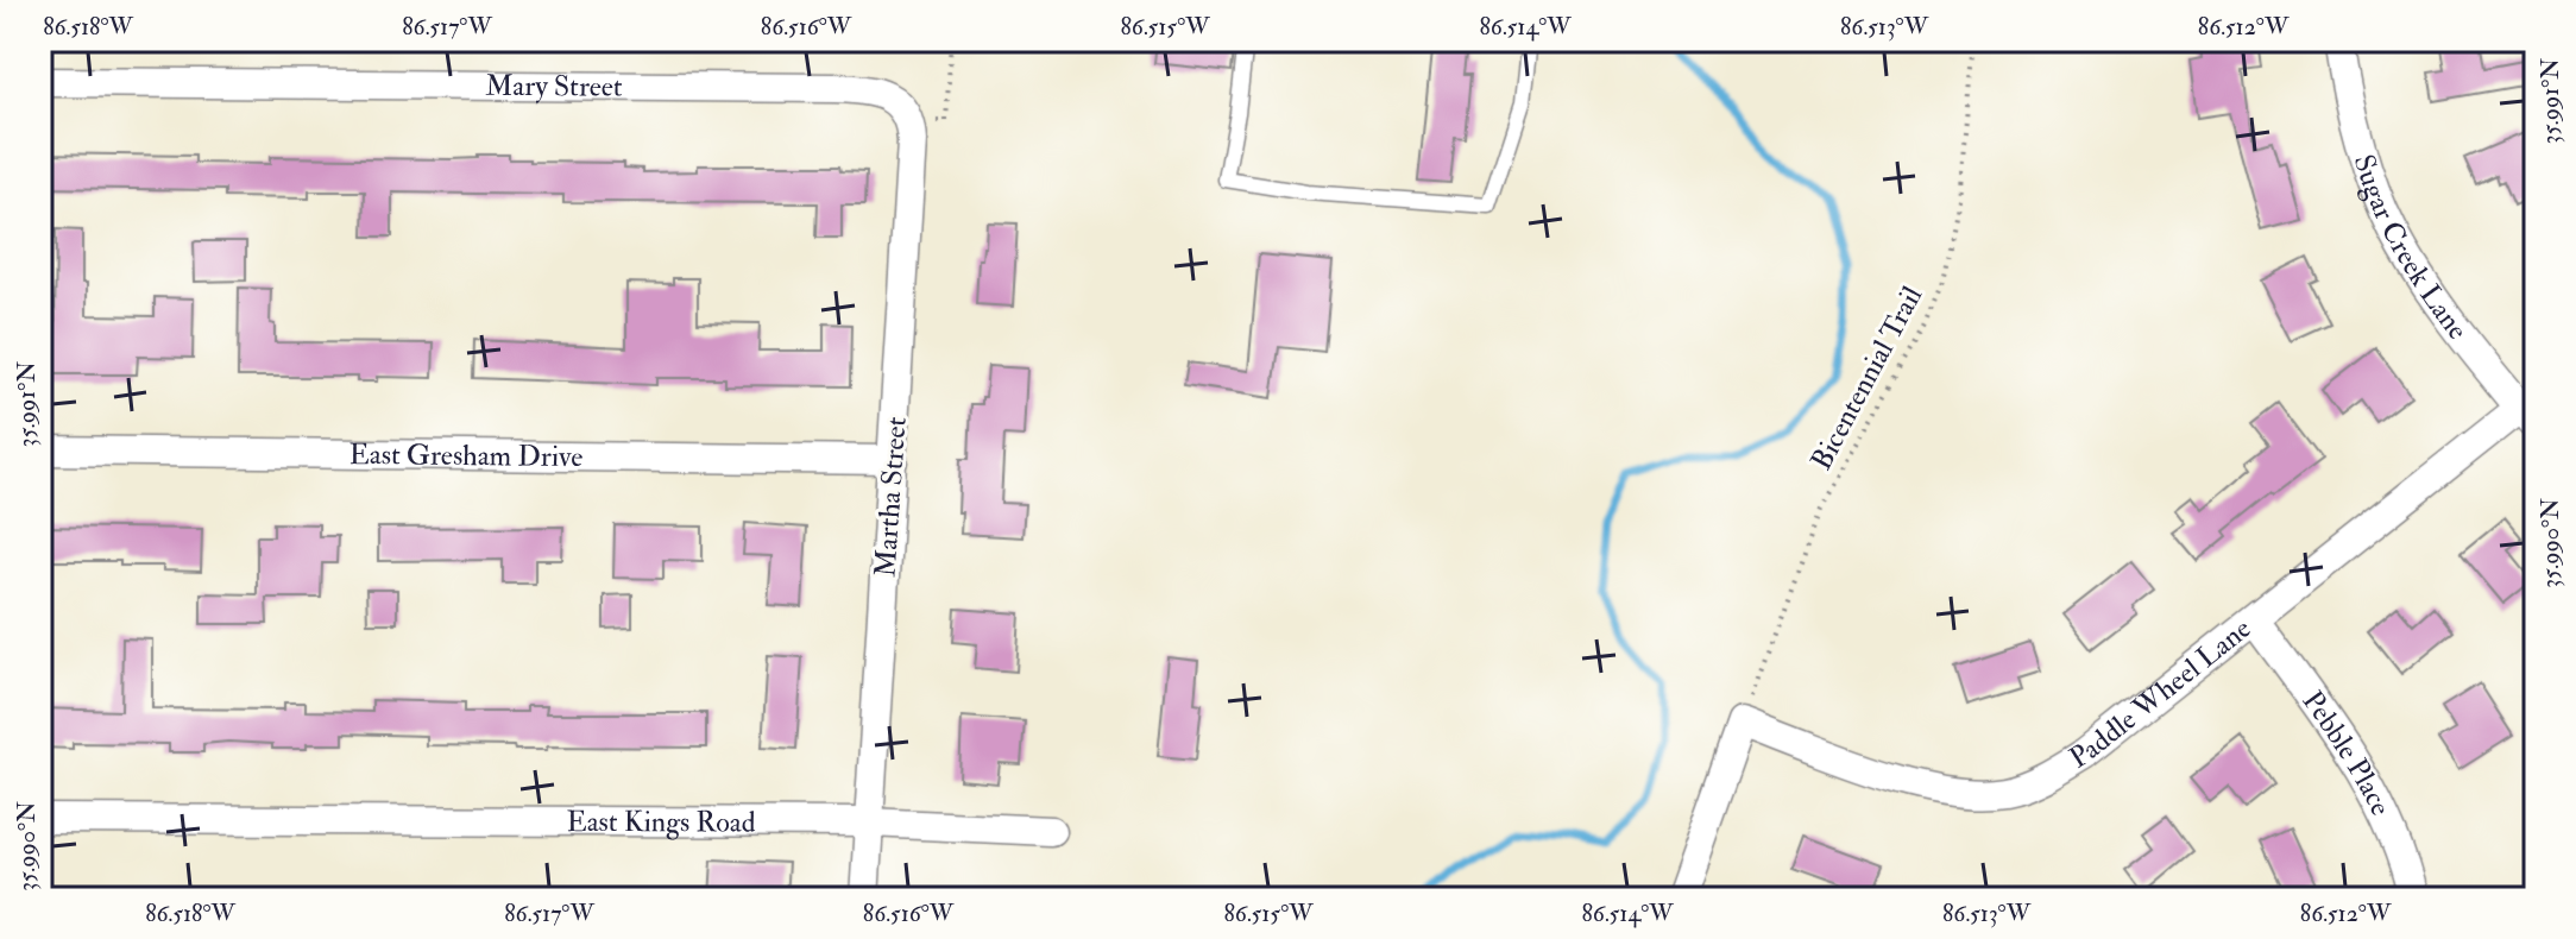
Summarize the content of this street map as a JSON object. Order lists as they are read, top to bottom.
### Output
{
  "streets": {
    "street": [
      "Mary Street",
      "Sugar Creek Lane",
      "East Gresham Drive",
      "Martha Street",
      "Paddle Wheel Lane",
      "Pebble Place",
      "East Kings Road"
    ],
    "path": ["Bicentennial Trail"]
  },
  "crossings": [
    ["Mary Street", "Martha Street"],
    ["Sugar Creek Lane", "Paddle Wheel Lane"],
    ["Bicentennial Trail", "Paddle Wheel Lane"],
    ["East Gresham Drive", "Martha Street"],
    ["Martha Street", "East Kings Road"],
    ["Paddle Wheel Lane", "Pebble Place"]
  ],
  "coordinates": [
    "86.518°W",
    "86.517°W",
    "86.516°W",
    "86.515°W",
    "86.514°W",
    "86.513°W",
    "86.512°W",
    "35.991°N",
    "35.990°N"
  ]
}
